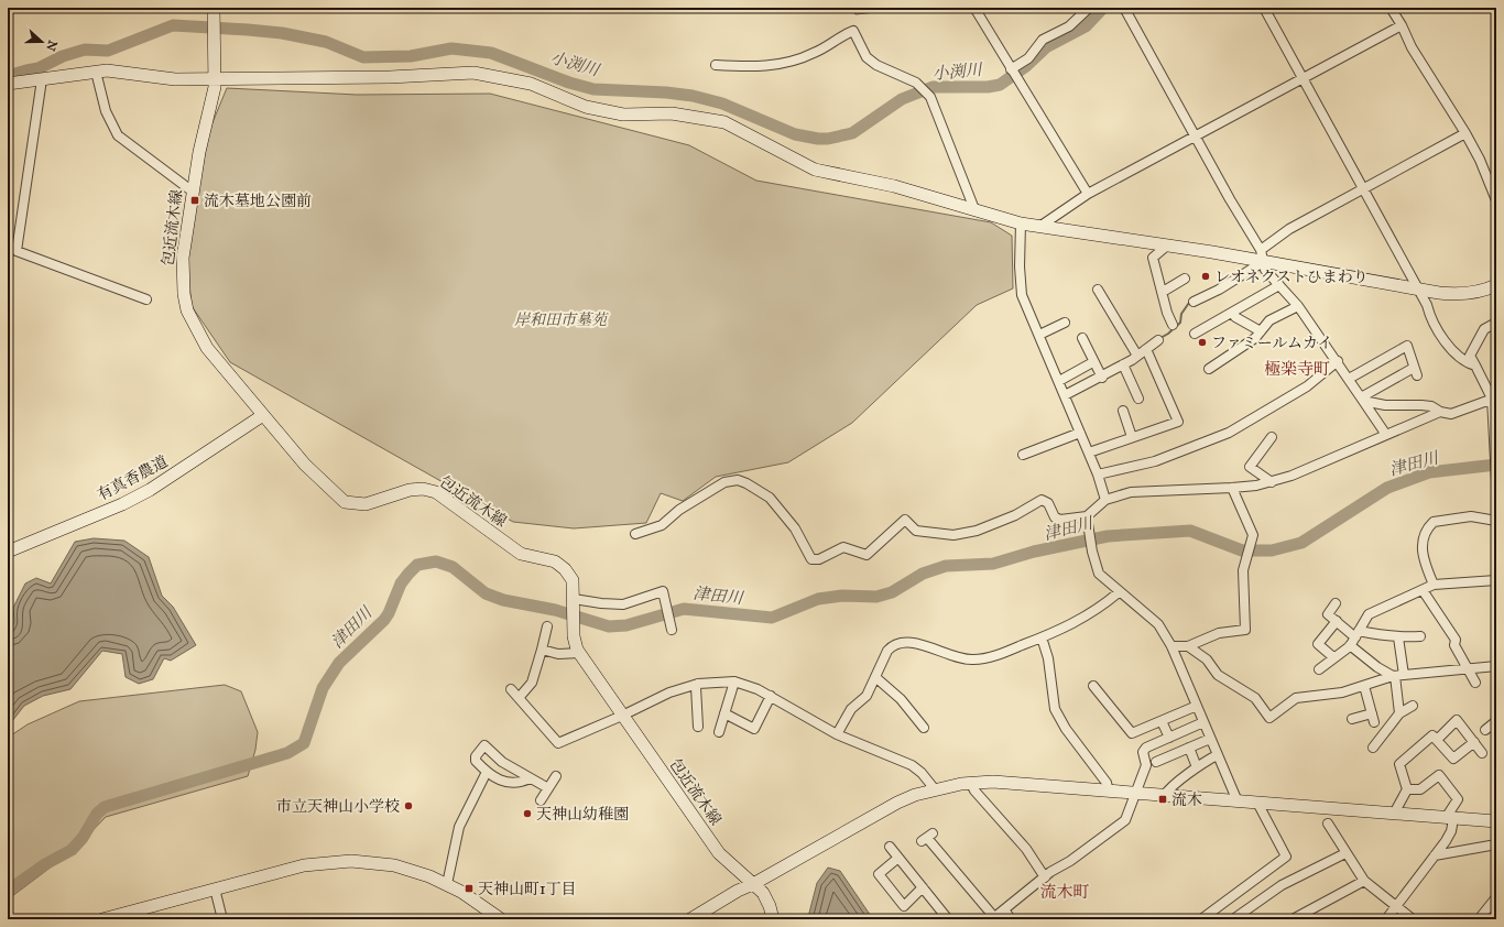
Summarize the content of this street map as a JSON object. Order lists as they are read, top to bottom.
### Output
{
  "streets": {
    "street": ["包近流木線", "有真香農道"]
  },
  "crossings": [
    ["包近流木線", "有真香農道"]
  ],
  "districts": ["極楽寺町", "流木町"],
  "water": ["小渕川", "津田川"],
  "parks": ["岸和田市墓苑"],
  "places": {
    "transit": ["流木墓地公園前", "流木", "天神山町1丁目"],
    "other": [
      "レオネクストひまわり",
      "ファミールムカイ",
      "市立天神山小学校",
      "天神山幼稚園"
    ]
  },
  "north": "right"
}
